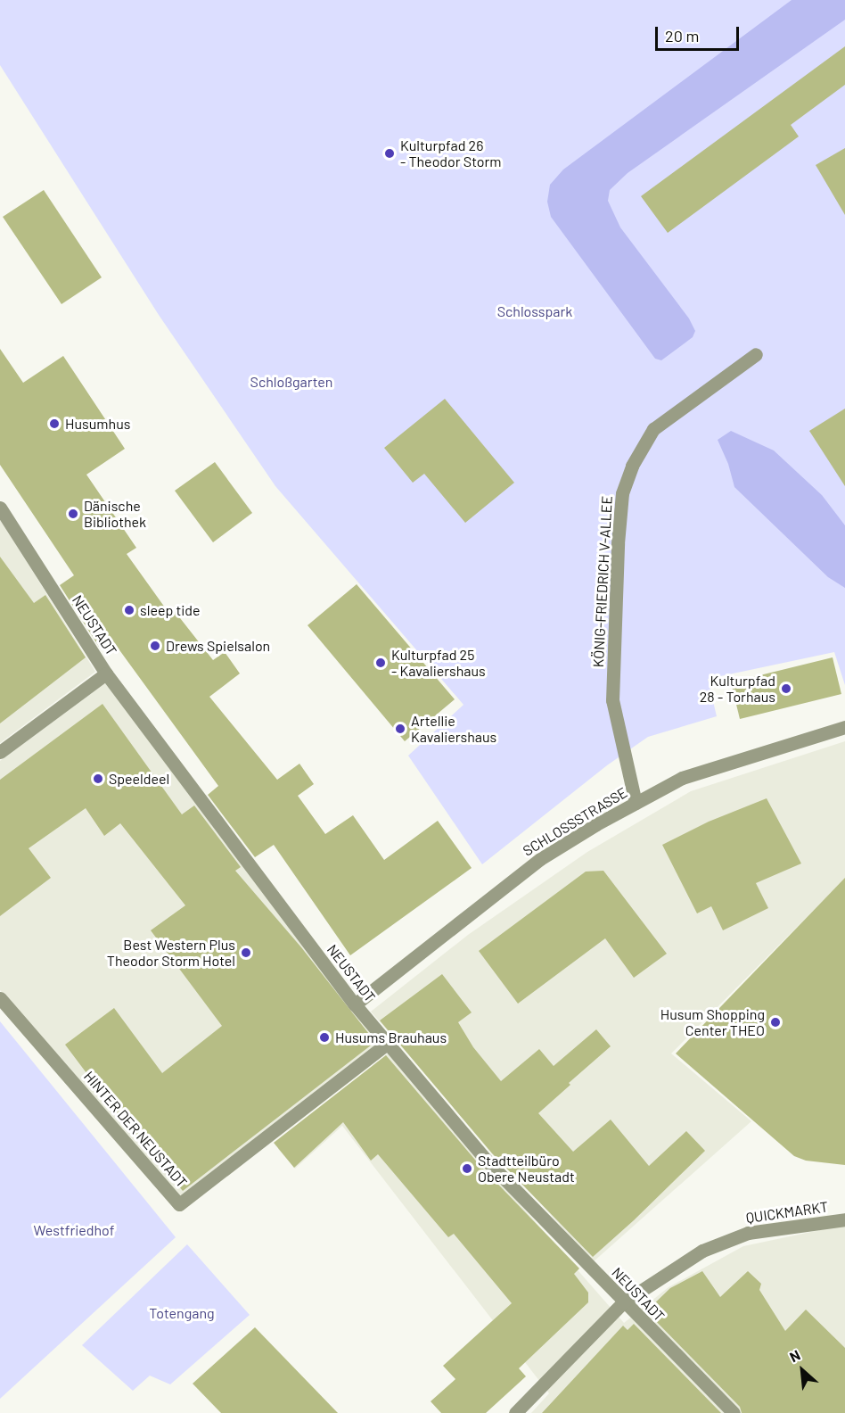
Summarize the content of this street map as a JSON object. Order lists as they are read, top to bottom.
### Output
{
  "streets": {
    "street": [
      "KÖNIG-FRIEDRICH V-ALLEE",
      "NEUSTADT",
      "SCHLOSSSTRASSE",
      "HINTER DER NEUSTADT",
      "QUICKMARKT"
    ]
  },
  "crossings": [
    ["KÖNIG-FRIEDRICH V-ALLEE", "SCHLOSSSTRASSE"],
    ["NEUSTADT", "SCHLOSSSTRASSE"],
    ["NEUSTADT", "HINTER DER NEUSTADT"],
    ["NEUSTADT", "QUICKMARKT"]
  ],
  "parks": [
    "Schlosspark",
    "Schloßgarten",
    "Westfriedhof",
    "Totengang"
  ],
  "places": [
    "Kulturpfad 26 - Theodor Storm",
    "Husumhus",
    "Dänische Bibliothek",
    "sleep tide",
    "Drews Spielsalon",
    "Kulturpfad 25 - Kavaliershaus",
    "Kulturpfad 28 - Torhaus",
    "Artellie Kavaliershaus",
    "Speeldeel",
    "Best Western Plus Theodor Storm Hotel",
    "Husum Shopping Center THEO",
    "Husums Brauhaus",
    "Stadtteilbüro Obere Neustadt"
  ],
  "scale_bar": "20 m",
  "north": "top left"
}
